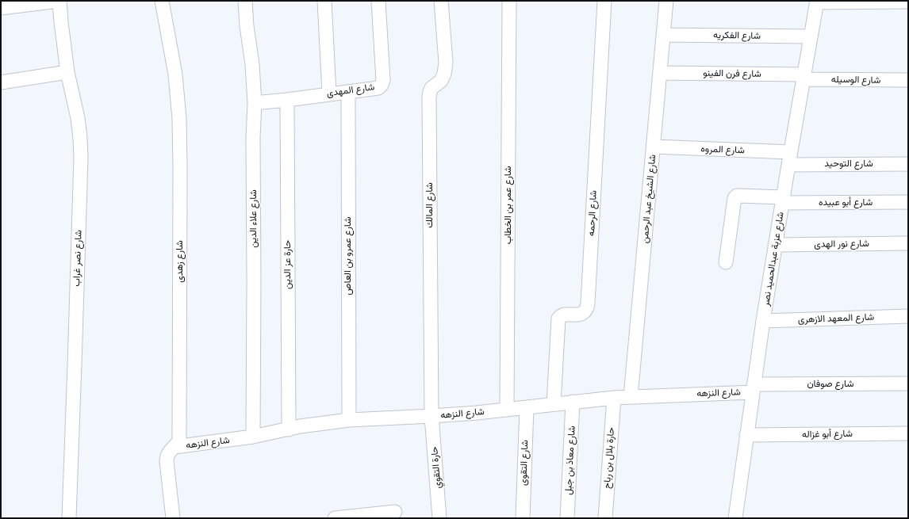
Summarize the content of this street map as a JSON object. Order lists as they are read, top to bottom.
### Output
{
  "streets": {
    "street": [
      "شارع الفكريه",
      "شارع فرن الفينو",
      "شارع الوسيله",
      "شارع المهدى",
      "شارع المروه",
      "شارع التوحيد",
      "شارع الشيخ عبد الرحمن",
      "شارع أبو عبيده",
      "شارع المالك",
      "شارع عمر بن الخطاب",
      "شارع الرحمه",
      "شارع علاء الدين",
      "شارع نور الهدى",
      "شارع عمرو بن العاص",
      "شارع نصر غراب",
      "شارع عزبة عبدالحميد نصر",
      "شارع زهدى",
      "حارة عز الدين",
      "شارع المعهد الازهرى",
      "شارع صوفان",
      "شارع النزهه",
      "شارع أبو غزاله",
      "حارة بلال بن رباح",
      "شارع معاذ بن جبل",
      "شارع التقوى",
      "حارة التقوي"
    ]
  },
  "crossings": [
    ["شارع الفكريه", "شارع الشيخ عبد الرحمن"],
    ["شارع الفكريه", "شارع عزبة عبدالحميد نصر"],
    ["شارع فرن الفينو", "شارع الوسيله"],
    ["شارع فرن الفينو", "شارع الشيخ عبد الرحمن"],
    ["شارع فرن الفينو", "شارع عزبة عبدالحميد نصر"],
    ["شارع الوسيله", "شارع عزبة عبدالحميد نصر"],
    ["شارع المهدى", "شارع علاء الدين"],
    ["شارع المهدى", "شارع عمرو بن العاص"],
    ["شارع المهدى", "حارة عز الدين"],
    ["شارع المروه", "شارع التوحيد"],
    ["شارع المروه", "شارع الشيخ عبد الرحمن"],
    ["شارع المروه", "شارع عزبة عبدالحميد نصر"],
    ["شارع التوحيد", "شارع عزبة عبدالحميد نصر"],
    ["شارع الشيخ عبد الرحمن", "شارع النزهه"],
    ["شارع أبو عبيده", "شارع عزبة عبدالحميد نصر"],
    ["شارع المالك", "شارع النزهه"],
    ["شارع المالك", "حارة التقوي"],
    ["شارع عمر بن الخطاب", "شارع النزهه"],
    ["شارع الرحمه", "شارع النزهه"],
    ["شارع علاء الدين", "شارع النزهه"],
    ["شارع نور الهدى", "شارع عزبة عبدالحميد نصر"],
    ["شارع عمرو بن العاص", "شارع النزهه"],
    ["شارع عزبة عبدالحميد نصر", "شارع المعهد الازهرى"],
    ["شارع عزبة عبدالحميد نصر", "شارع صوفان"],
    ["شارع عزبة عبدالحميد نصر", "شارع النزهه"],
    ["شارع عزبة عبدالحميد نصر", "شارع أبو غزاله"],
    ["شارع زهدى", "شارع النزهه"],
    ["حارة عز الدين", "شارع النزهه"],
    ["شارع صوفان", "شارع النزهه"],
    ["شارع النزهه", "حارة بلال بن رباح"],
    ["شارع النزهه", "شارع معاذ بن جبل"],
    ["شارع النزهه", "شارع التقوى"],
    ["شارع النزهه", "حارة التقوي"]
  ]
}
